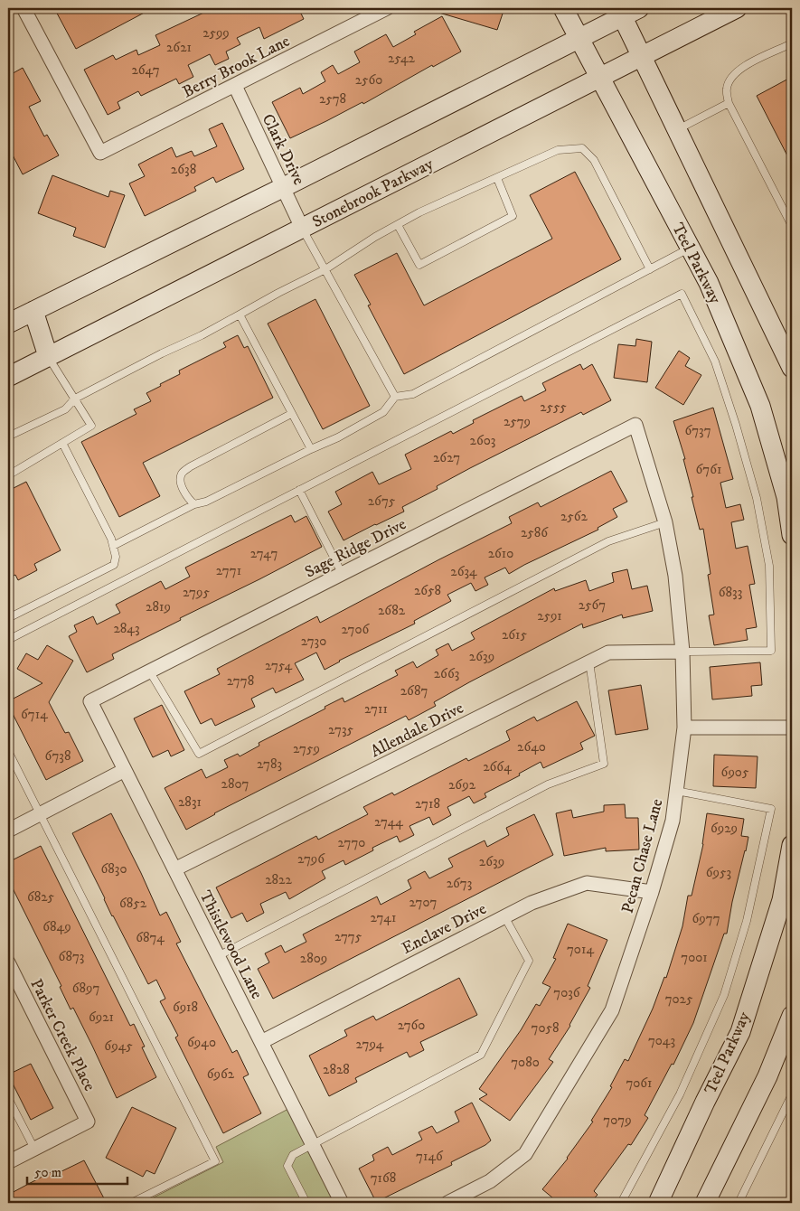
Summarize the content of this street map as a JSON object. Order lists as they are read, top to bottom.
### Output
{
  "streets": {
    "main road": ["Stonebrook Parkway", "Teel Parkway"],
    "street": [
      "Berry Brook Lane",
      "Clark Drive",
      "Sage Ridge Drive",
      "Allendale Drive",
      "Pecan Chase Lane",
      "Enclave Drive",
      "Thistlewood Lane",
      "Parker Creek Place"
    ]
  },
  "crossings": [
    ["Berry Brook Lane", "Clark Drive"],
    ["Clark Drive", "Stonebrook Parkway"],
    ["Stonebrook Parkway", "Teel Parkway"],
    ["Sage Ridge Drive", "Pecan Chase Lane"],
    ["Sage Ridge Drive", "Thistlewood Lane"],
    ["Allendale Drive", "Pecan Chase Lane"],
    ["Allendale Drive", "Thistlewood Lane"],
    ["Pecan Chase Lane", "Enclave Drive"],
    ["Enclave Drive", "Thistlewood Lane"]
  ],
  "house_numbers": [
    "2599",
    "2621",
    "2542",
    "2647",
    "2560",
    "2578",
    "2638",
    "2555",
    "2579",
    "6737",
    "2603",
    "2627",
    "6761",
    "2675",
    "2562",
    "2586",
    "2747",
    "2610",
    "2771",
    "2634",
    "2658",
    "2795",
    "6833",
    "2567",
    "2819",
    "2682",
    "2591",
    "2843",
    "2706",
    "2615",
    "2730",
    "2639",
    "2754",
    "2663",
    "2778",
    "2687",
    "2711",
    "6714",
    "2735",
    "2640",
    "2759",
    "6738",
    "2783",
    "2664",
    "6905",
    "2807",
    "2692",
    "2831",
    "2718",
    "2744",
    "6929",
    "2770",
    "2796",
    "2639",
    "6830",
    "6953",
    "2822",
    "2673",
    "6825",
    "2707",
    "6852",
    "2741",
    "6977",
    "6849",
    "2775",
    "6874",
    "7014",
    "6873",
    "7001",
    "2809",
    "6897",
    "7036",
    "7025",
    "6918",
    "6921",
    "2760",
    "7058",
    "7043",
    "6940",
    "2794",
    "6945",
    "7080",
    "2828",
    "6962",
    "7061",
    "7079",
    "7146",
    "7168"
  ],
  "scale_bar": "50 m"
}
